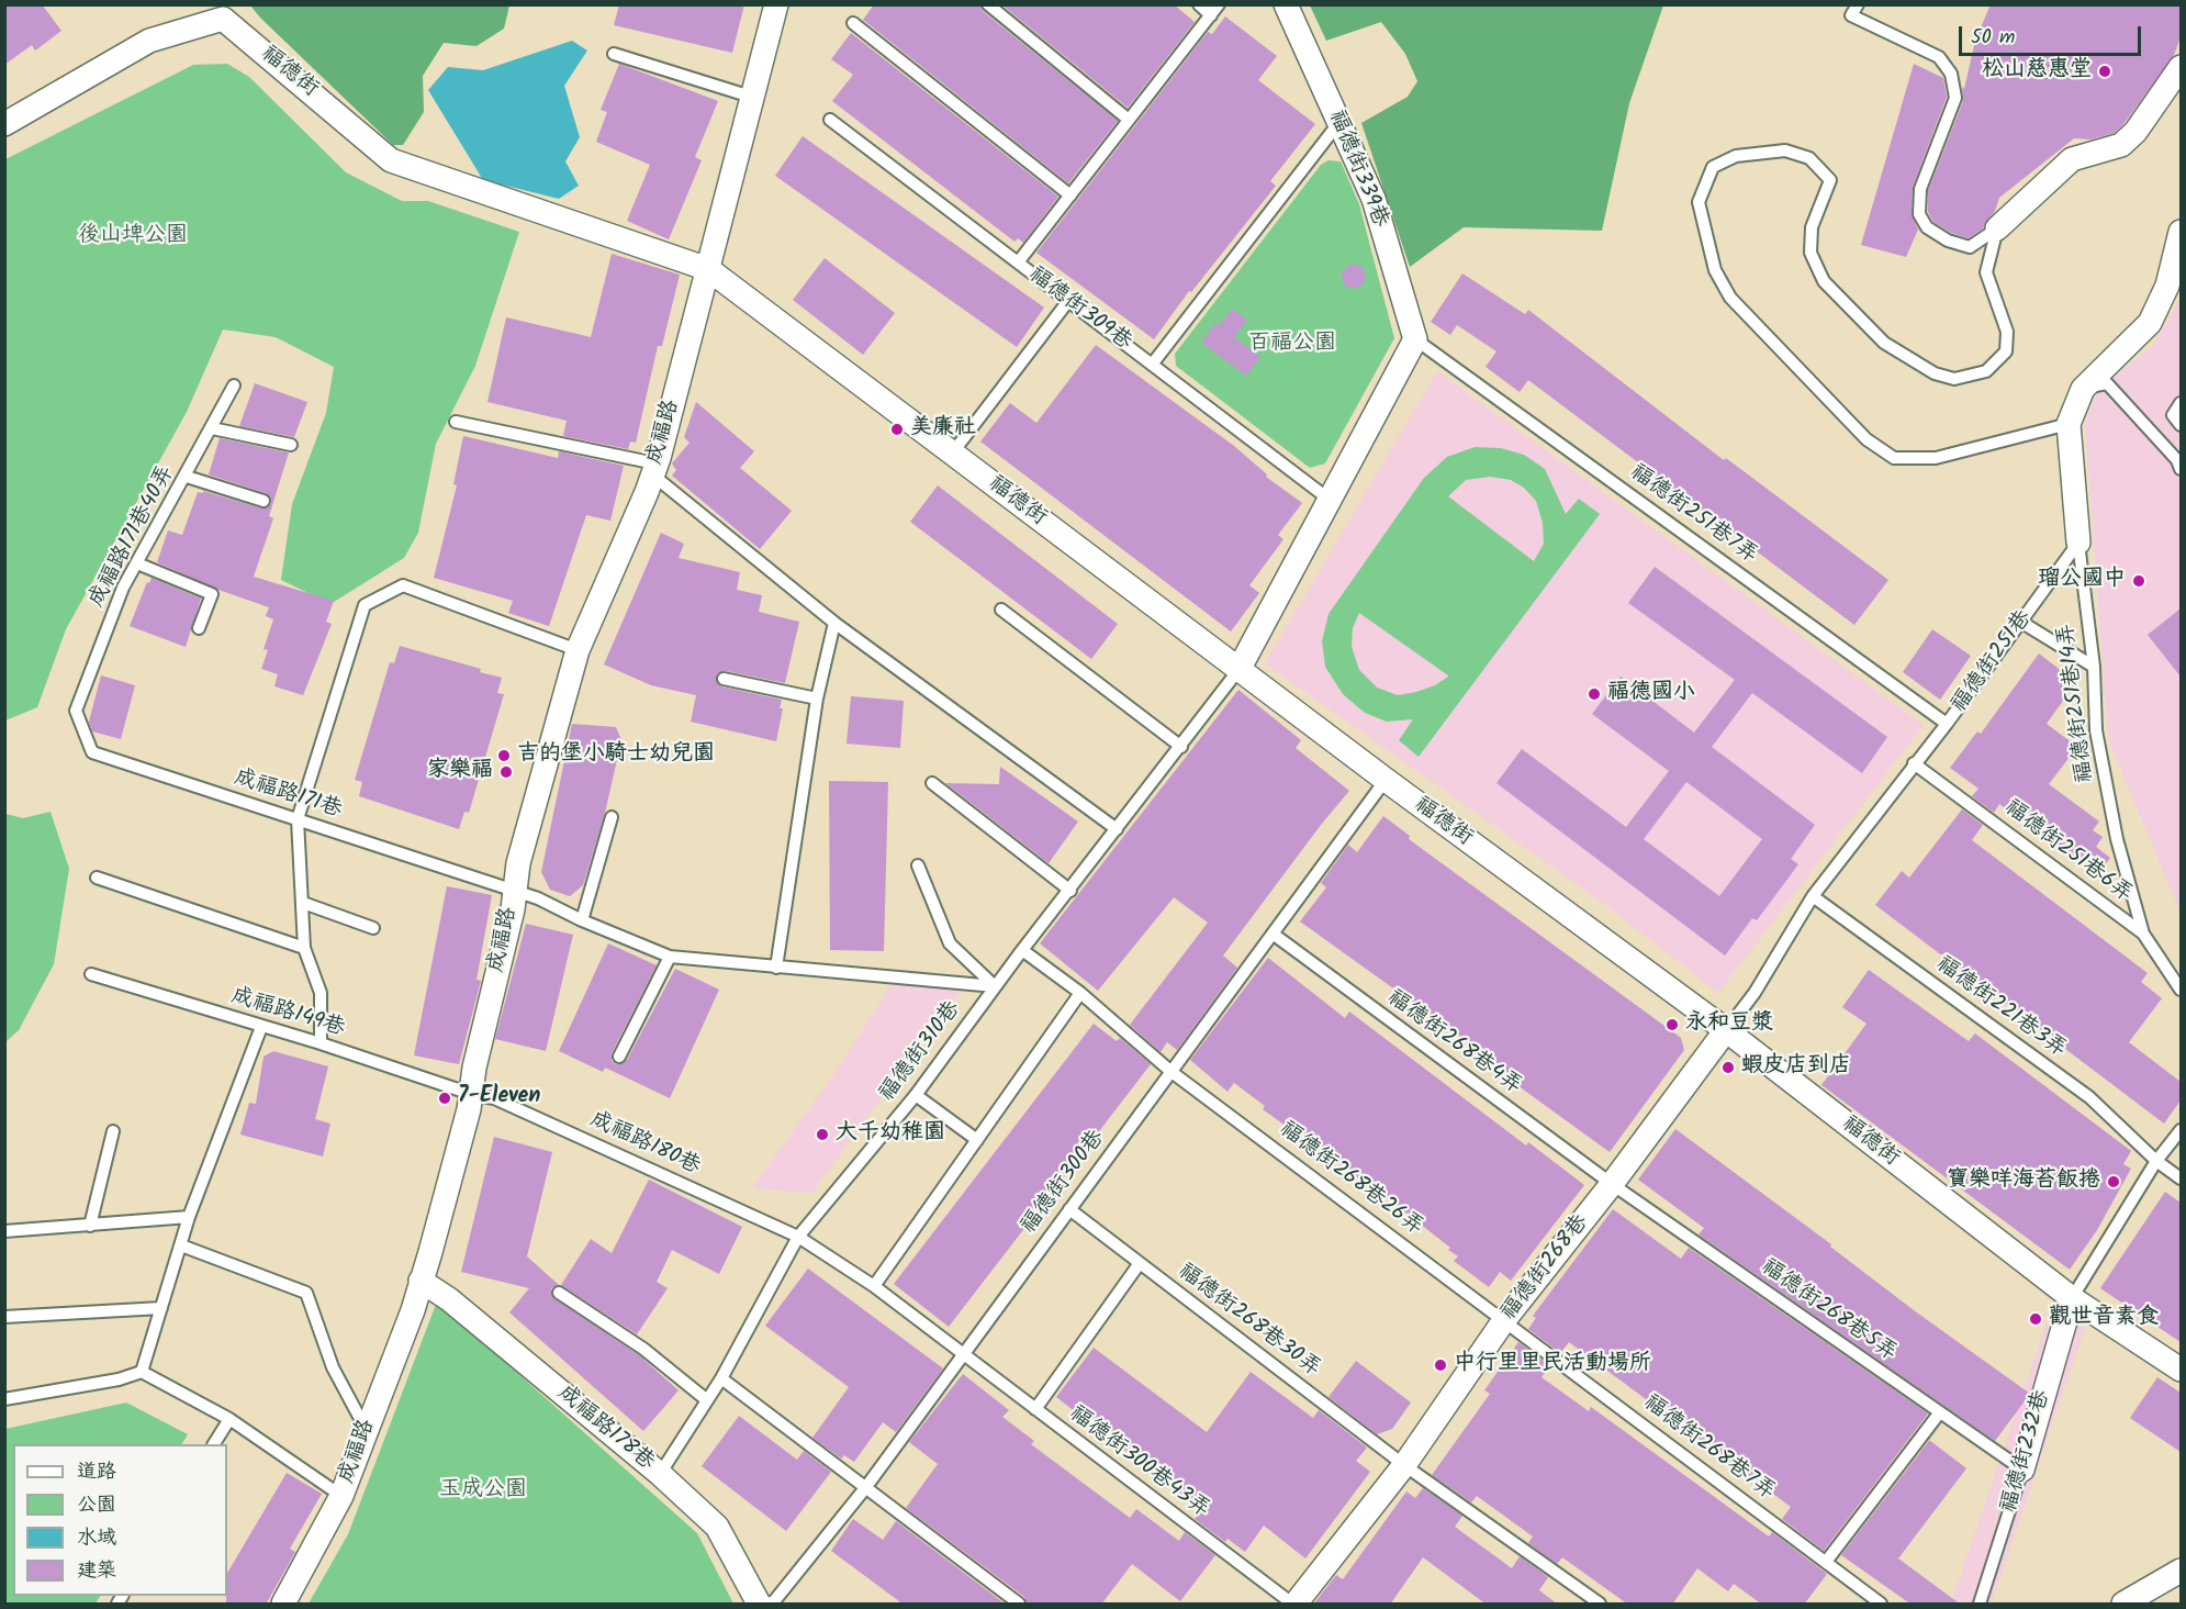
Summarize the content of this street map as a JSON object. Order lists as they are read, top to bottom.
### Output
{
  "streets": {
    "street": [
      "福德街",
      "福德街339巷",
      "成福路",
      "福德街268巷",
      "成福路178巷",
      "福德街232巷"
    ],
    "lane": [
      "福德街309巷",
      "福德街251巷7弄",
      "成福路171巷40弄",
      "福德街251巷",
      "福德街251巷14弄",
      "成福路171巷",
      "福德街251巷6弄",
      "福德街221巷3弄",
      "成福路149巷",
      "福德街268巷4弄",
      "福德街310巷",
      "成福路180巷",
      "福德街268巷26弄",
      "福德街300巷",
      "福德街268巷5弄",
      "福德街268巷30弄",
      "福德街268巷7弄",
      "福德街300巷43弄"
    ]
  },
  "crossings": [
    ["福德街", "成福路"],
    ["福德街", "福德街251巷"],
    ["福德街", "福德街310巷"],
    ["福德街", "福德街300巷"],
    ["福德街", "福德街268巷"],
    ["福德街", "福德街232巷"],
    ["福德街339巷", "福德街251巷7弄"],
    ["成福路", "成福路171巷"],
    ["成福路", "成福路149巷"],
    ["成福路", "成福路180巷"],
    ["成福路", "成福路178巷"],
    ["福德街251巷7弄", "福德街251巷"],
    ["成福路171巷40弄", "成福路171巷"],
    ["福德街251巷", "福德街251巷14弄"],
    ["福德街251巷", "福德街251巷6弄"],
    ["福德街251巷", "福德街221巷3弄"],
    ["福德街251巷", "福德街268巷"],
    ["福德街251巷14弄", "福德街251巷6弄"],
    ["成福路171巷", "福德街310巷"],
    ["成福路149巷", "成福路180巷"],
    ["福德街268巷4弄", "福德街300巷"],
    ["福德街268巷4弄", "福德街268巷"],
    ["福德街268巷4弄", "福德街268巷5弄"],
    ["福德街310巷", "成福路180巷"],
    ["福德街310巷", "福德街268巷26弄"],
    ["福德街310巷", "成福路178巷"],
    ["成福路180巷", "福德街300巷43弄"],
    ["福德街268巷26弄", "福德街300巷"],
    ["福德街268巷26弄", "福德街268巷"],
    ["福德街268巷26弄", "福德街268巷7弄"],
    ["福德街300巷", "福德街268巷30弄"],
    ["福德街300巷", "福德街300巷43弄"],
    ["福德街268巷", "福德街268巷5弄"],
    ["福德街268巷", "福德街268巷30弄"],
    ["福德街268巷", "福德街268巷7弄"],
    ["福德街268巷", "福德街300巷43弄"],
    ["福德街268巷5弄", "福德街232巷"]
  ],
  "parks": ["後山埤公園", "百福公園", "玉成公園"],
  "places": [
    "松山慈惠堂",
    "美廉社",
    "瑠公國中",
    "福德國小",
    "吉的堡小騎士幼兒園",
    "家樂福",
    "永和豆漿",
    "蝦皮店到店",
    "7-Eleven",
    "大千幼稚園",
    "寶樂咩海苔飯捲",
    "觀世音素食",
    "中行里里民活動場所"
  ],
  "legend": [
    "道路",
    "公園",
    "水域",
    "建築"
  ],
  "scale_bar": "50 m"
}
